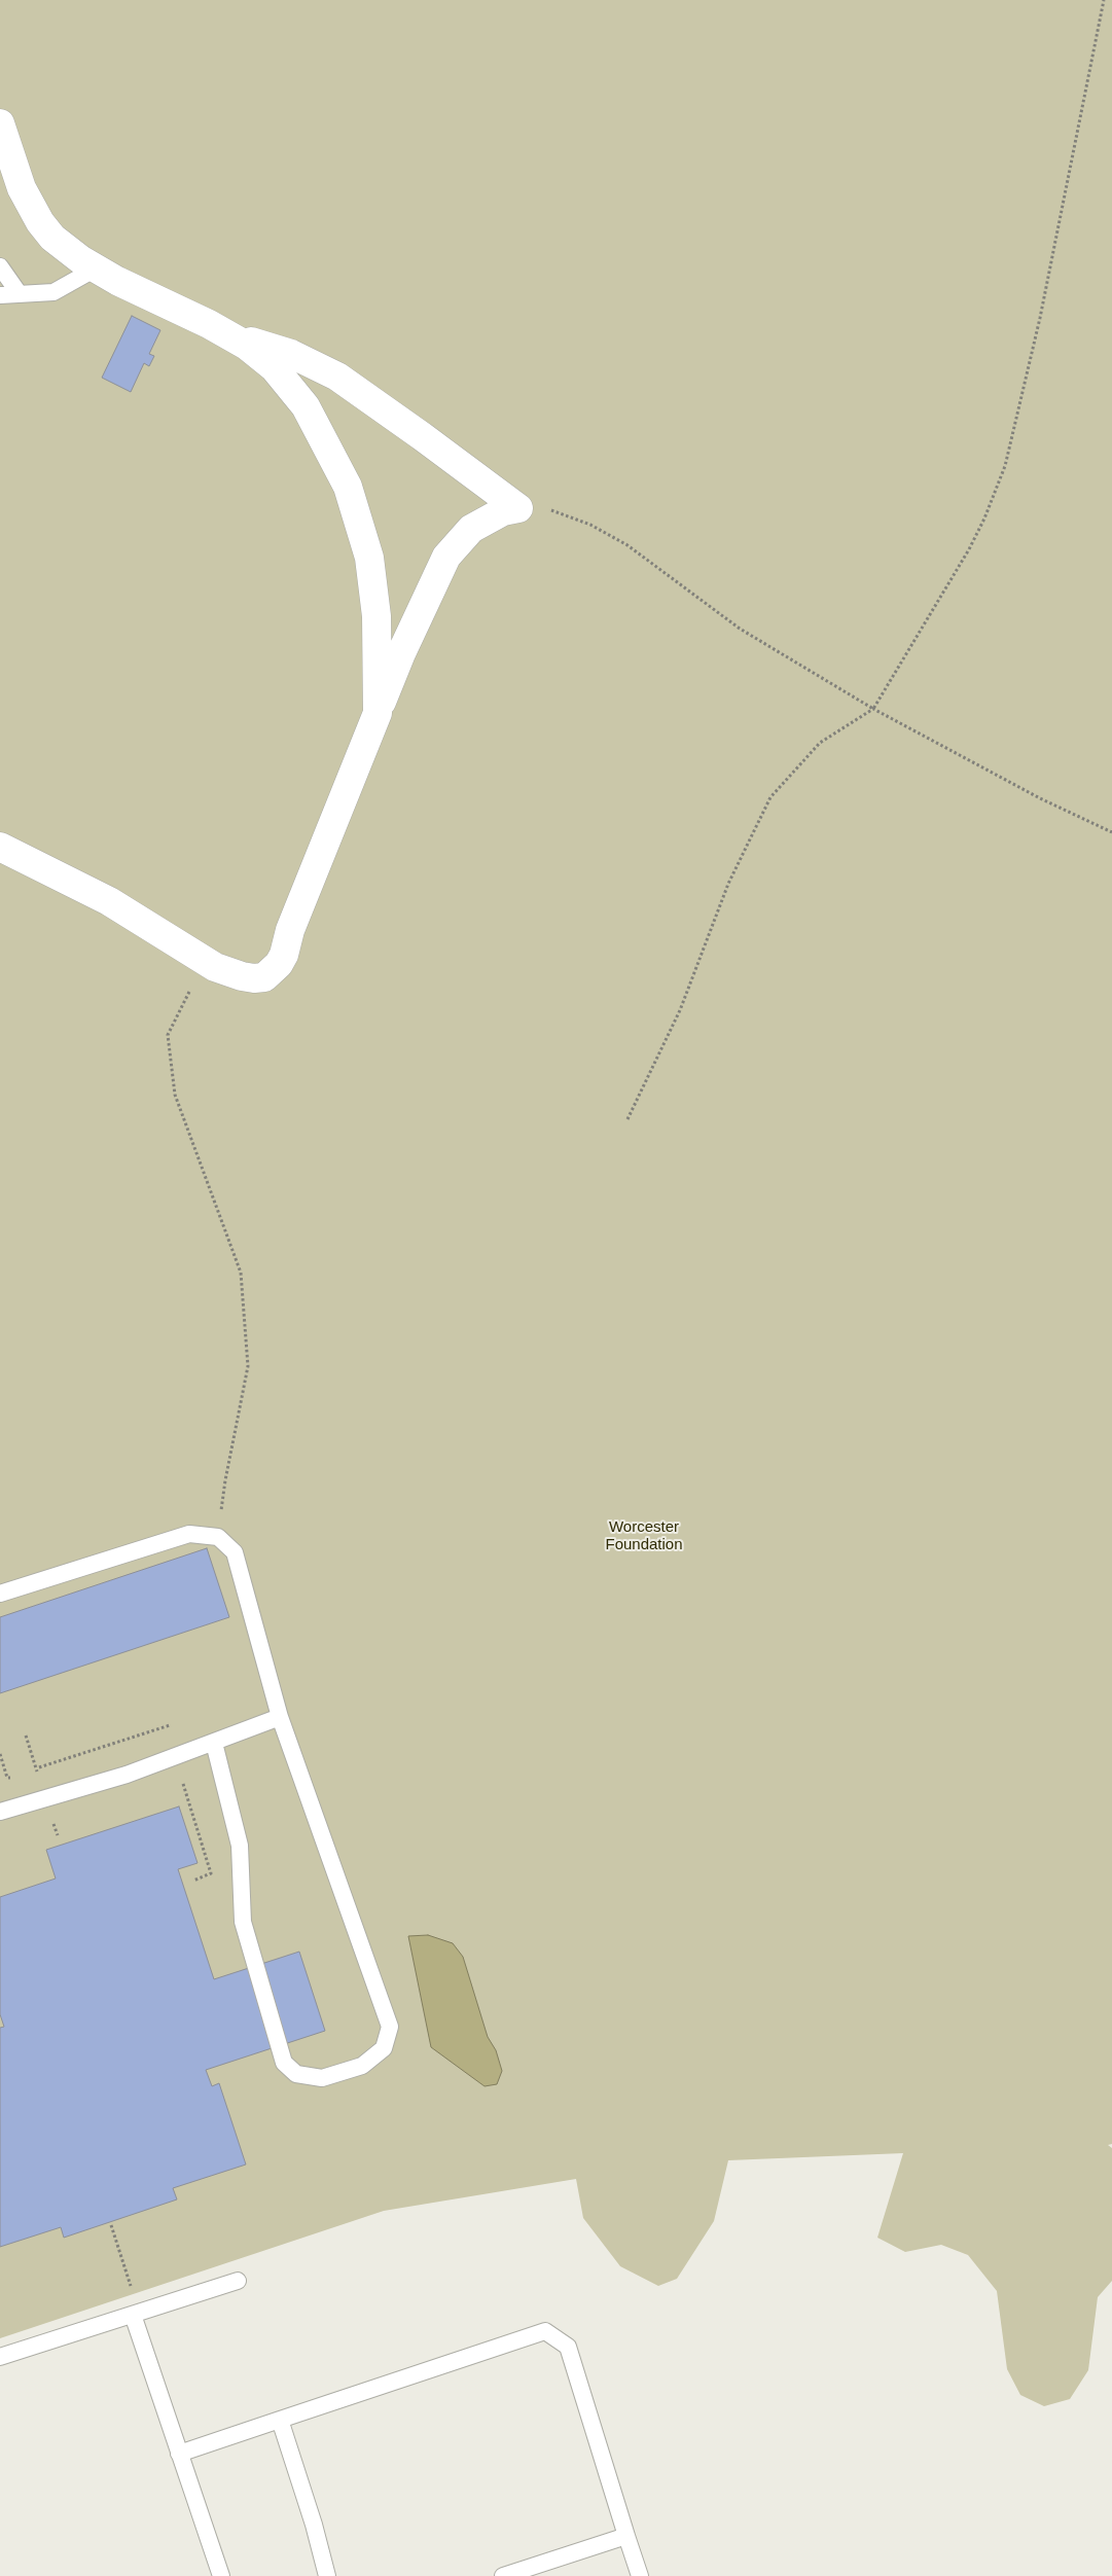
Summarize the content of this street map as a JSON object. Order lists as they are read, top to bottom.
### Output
{
  "parks": ["Worcester Foundation"]
}
